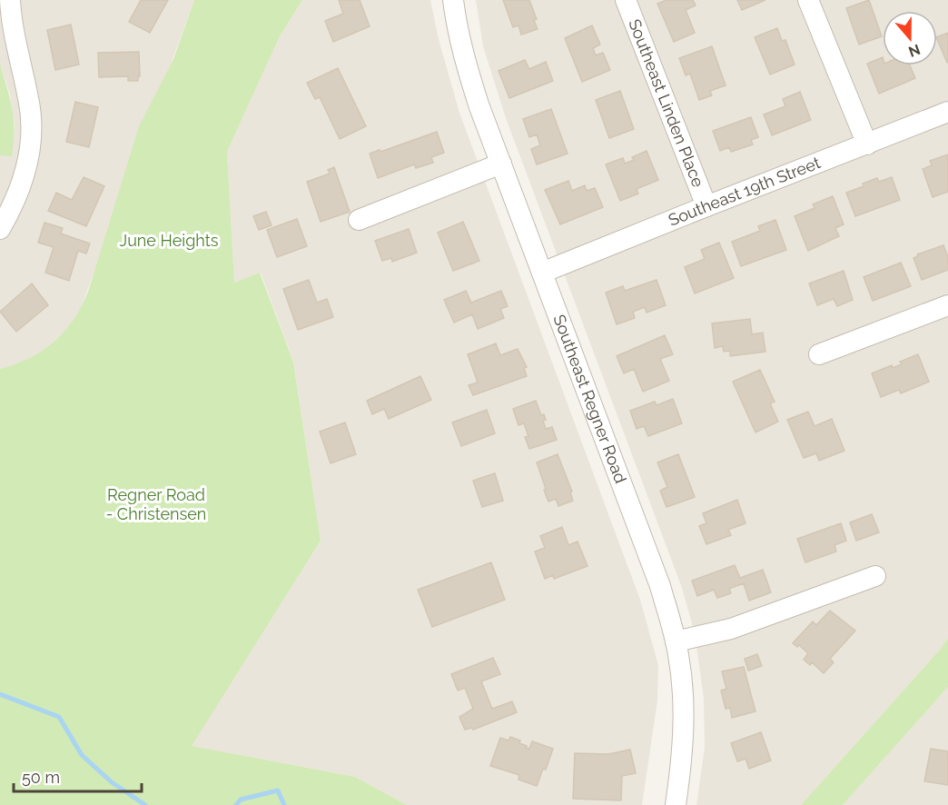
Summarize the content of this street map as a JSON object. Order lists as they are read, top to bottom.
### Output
{
  "streets": {
    "street": ["Southeast Linden Place", "Southeast 19th Street", "Southeast Regner Road"]
  },
  "crossings": [
    ["Southeast Linden Place", "Southeast 19th Street"],
    ["Southeast 19th Street", "Southeast Regner Road"]
  ],
  "parks": ["June Heights", "Regner Road - Christensen"],
  "scale_bar": "50 m",
  "north": "bottom"
}
